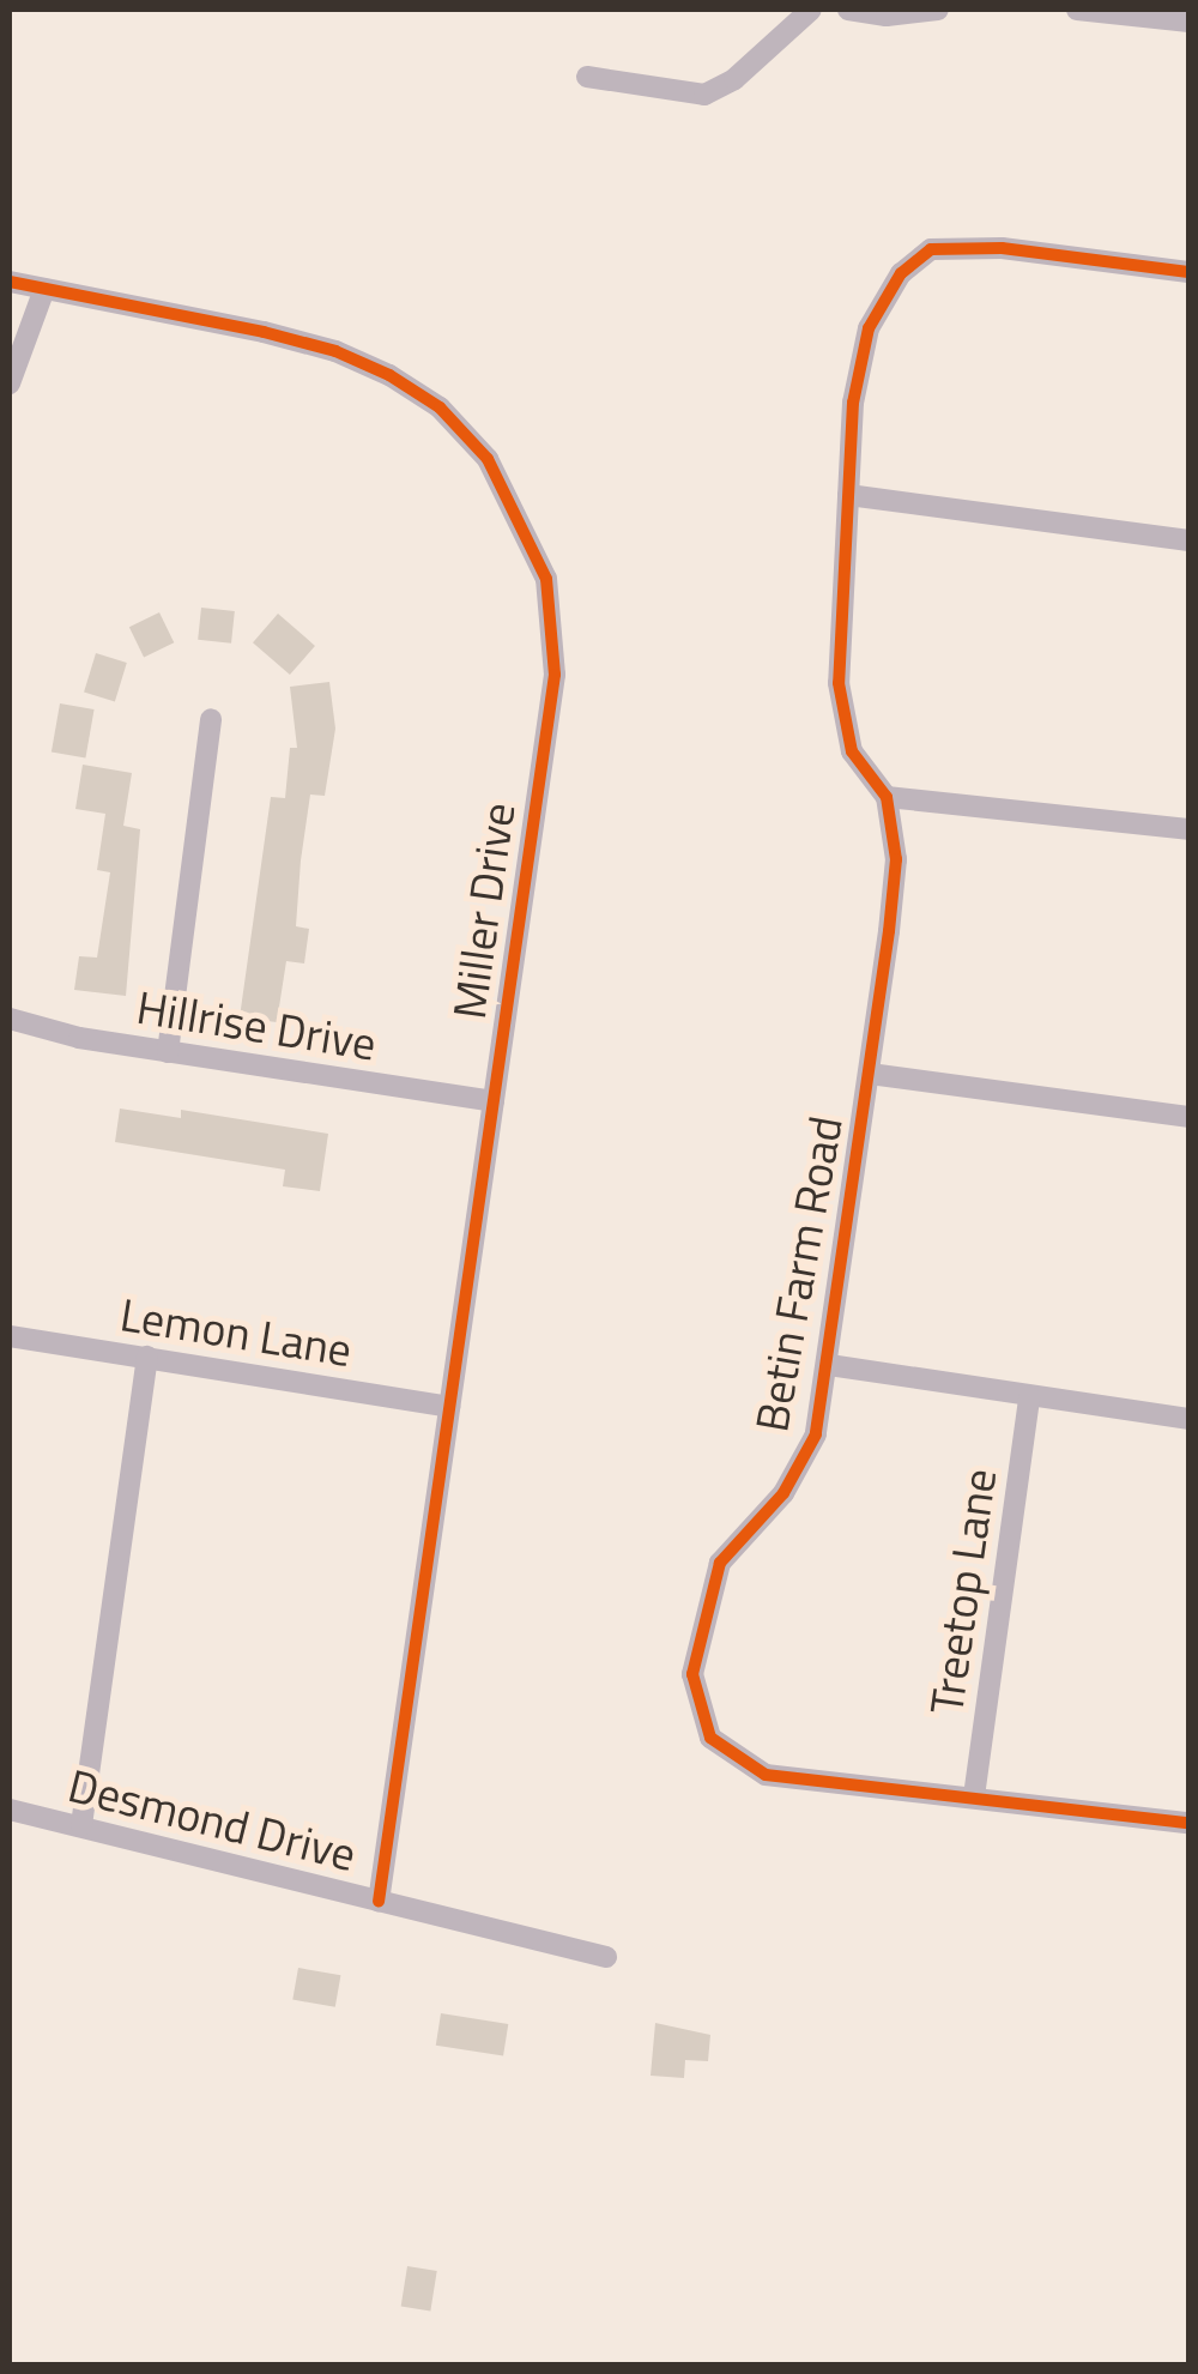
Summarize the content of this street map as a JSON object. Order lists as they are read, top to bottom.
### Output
{
  "streets": {
    "street": [
      "Miller Drive",
      "Hillrise Drive",
      "Betin Farm Road",
      "Lemon Lane",
      "Treetop Lane",
      "Desmond Drive"
    ]
  },
  "crossings": [
    ["Miller Drive", "Hillrise Drive"],
    ["Miller Drive", "Lemon Lane"],
    ["Miller Drive", "Desmond Drive"],
    ["Betin Farm Road", "Treetop Lane"]
  ]
}
